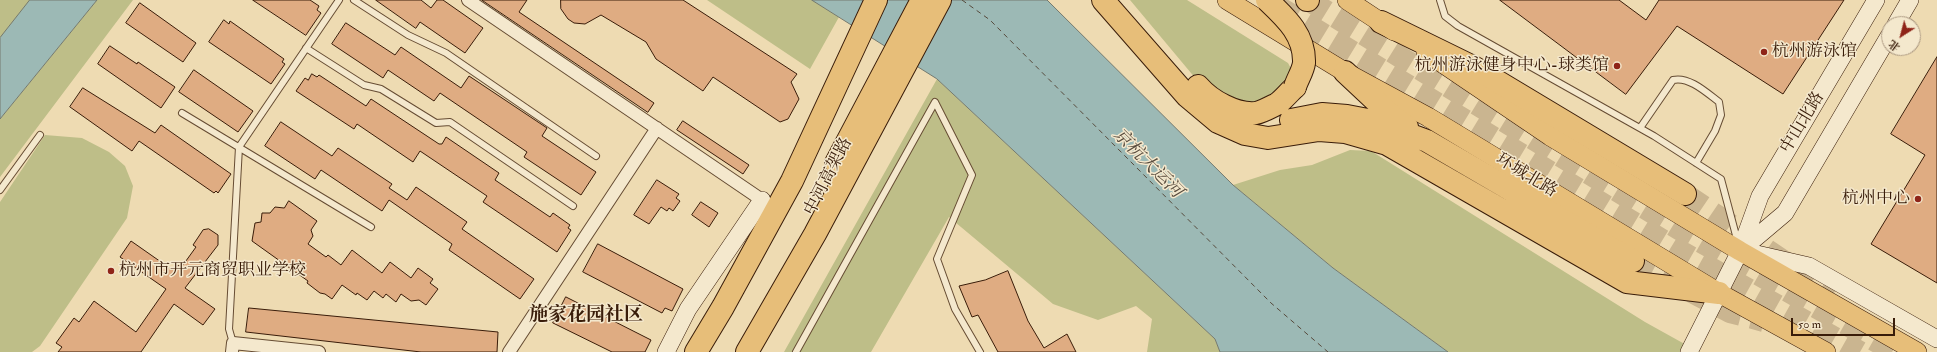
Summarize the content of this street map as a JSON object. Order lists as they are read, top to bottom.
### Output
{
  "streets": {
    "highway": ["中河高架路"],
    "main road": ["中山北路", "环城北路"]
  },
  "crossings": [
    ["中山北路", "环城北路"]
  ],
  "districts": ["施家花园社区"],
  "water": ["京杭大运河"],
  "places": [
    "杭州游泳馆",
    "杭州游泳健身中心-球类馆",
    "杭州中心",
    "杭州市开元商贸职业学校"
  ],
  "scale_bar": "50 m",
  "north": "bottom left"
}
